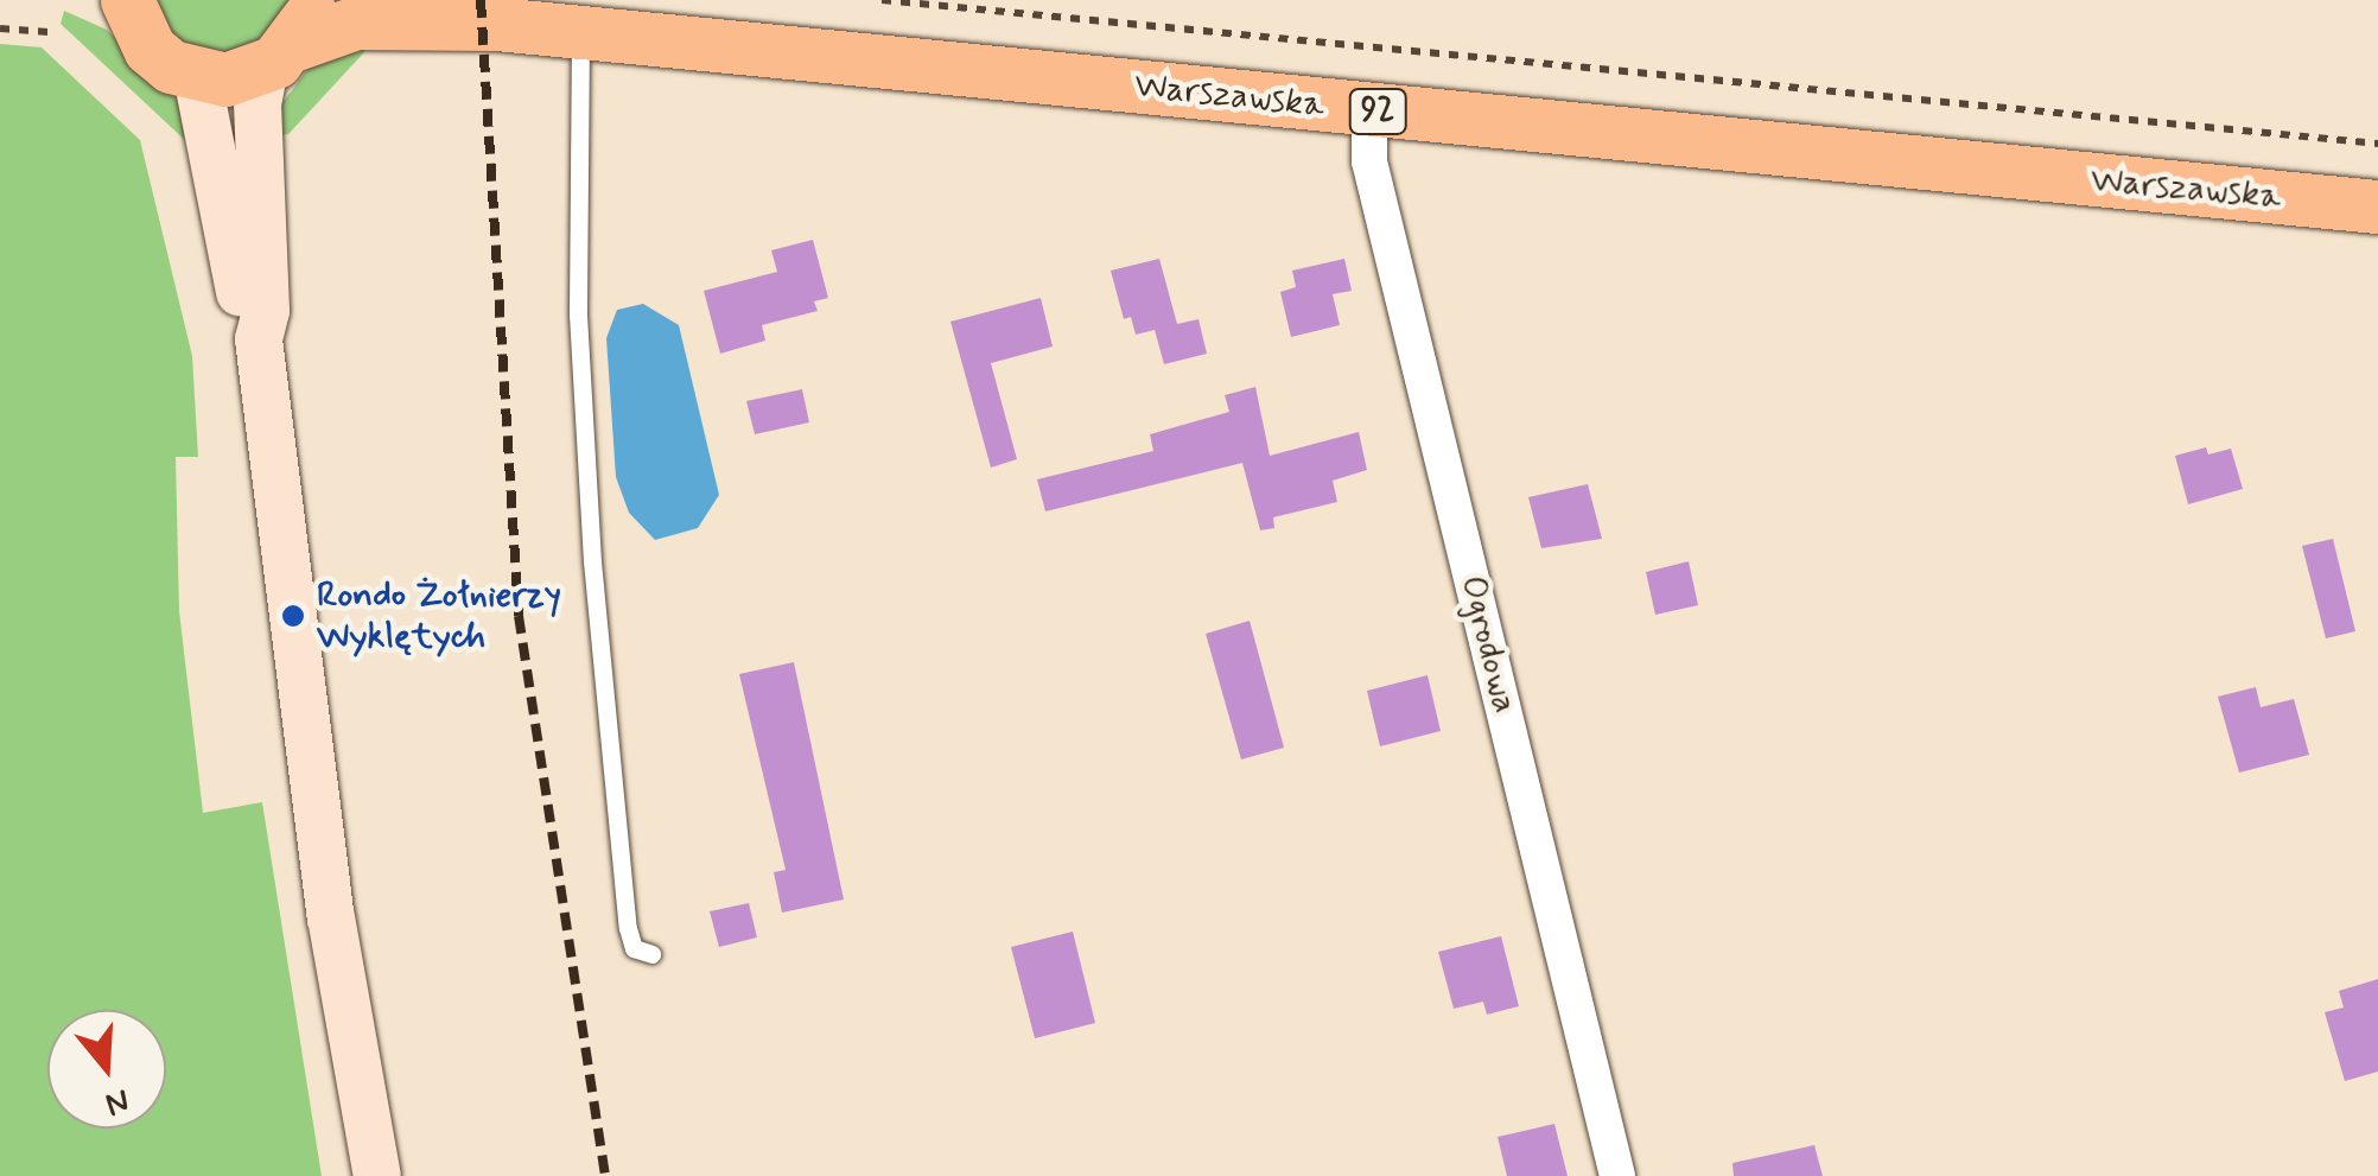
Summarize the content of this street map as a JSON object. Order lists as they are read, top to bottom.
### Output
{
  "streets": {
    "main road": ["Warszawska", "92"],
    "street": ["Ogrodowa"]
  },
  "crossings": [
    ["Warszawska", "92"],
    ["Warszawska", "Ogrodowa"]
  ],
  "places": ["Rondo Żołnierzy Wyklętych"],
  "north": "bottom"
}
